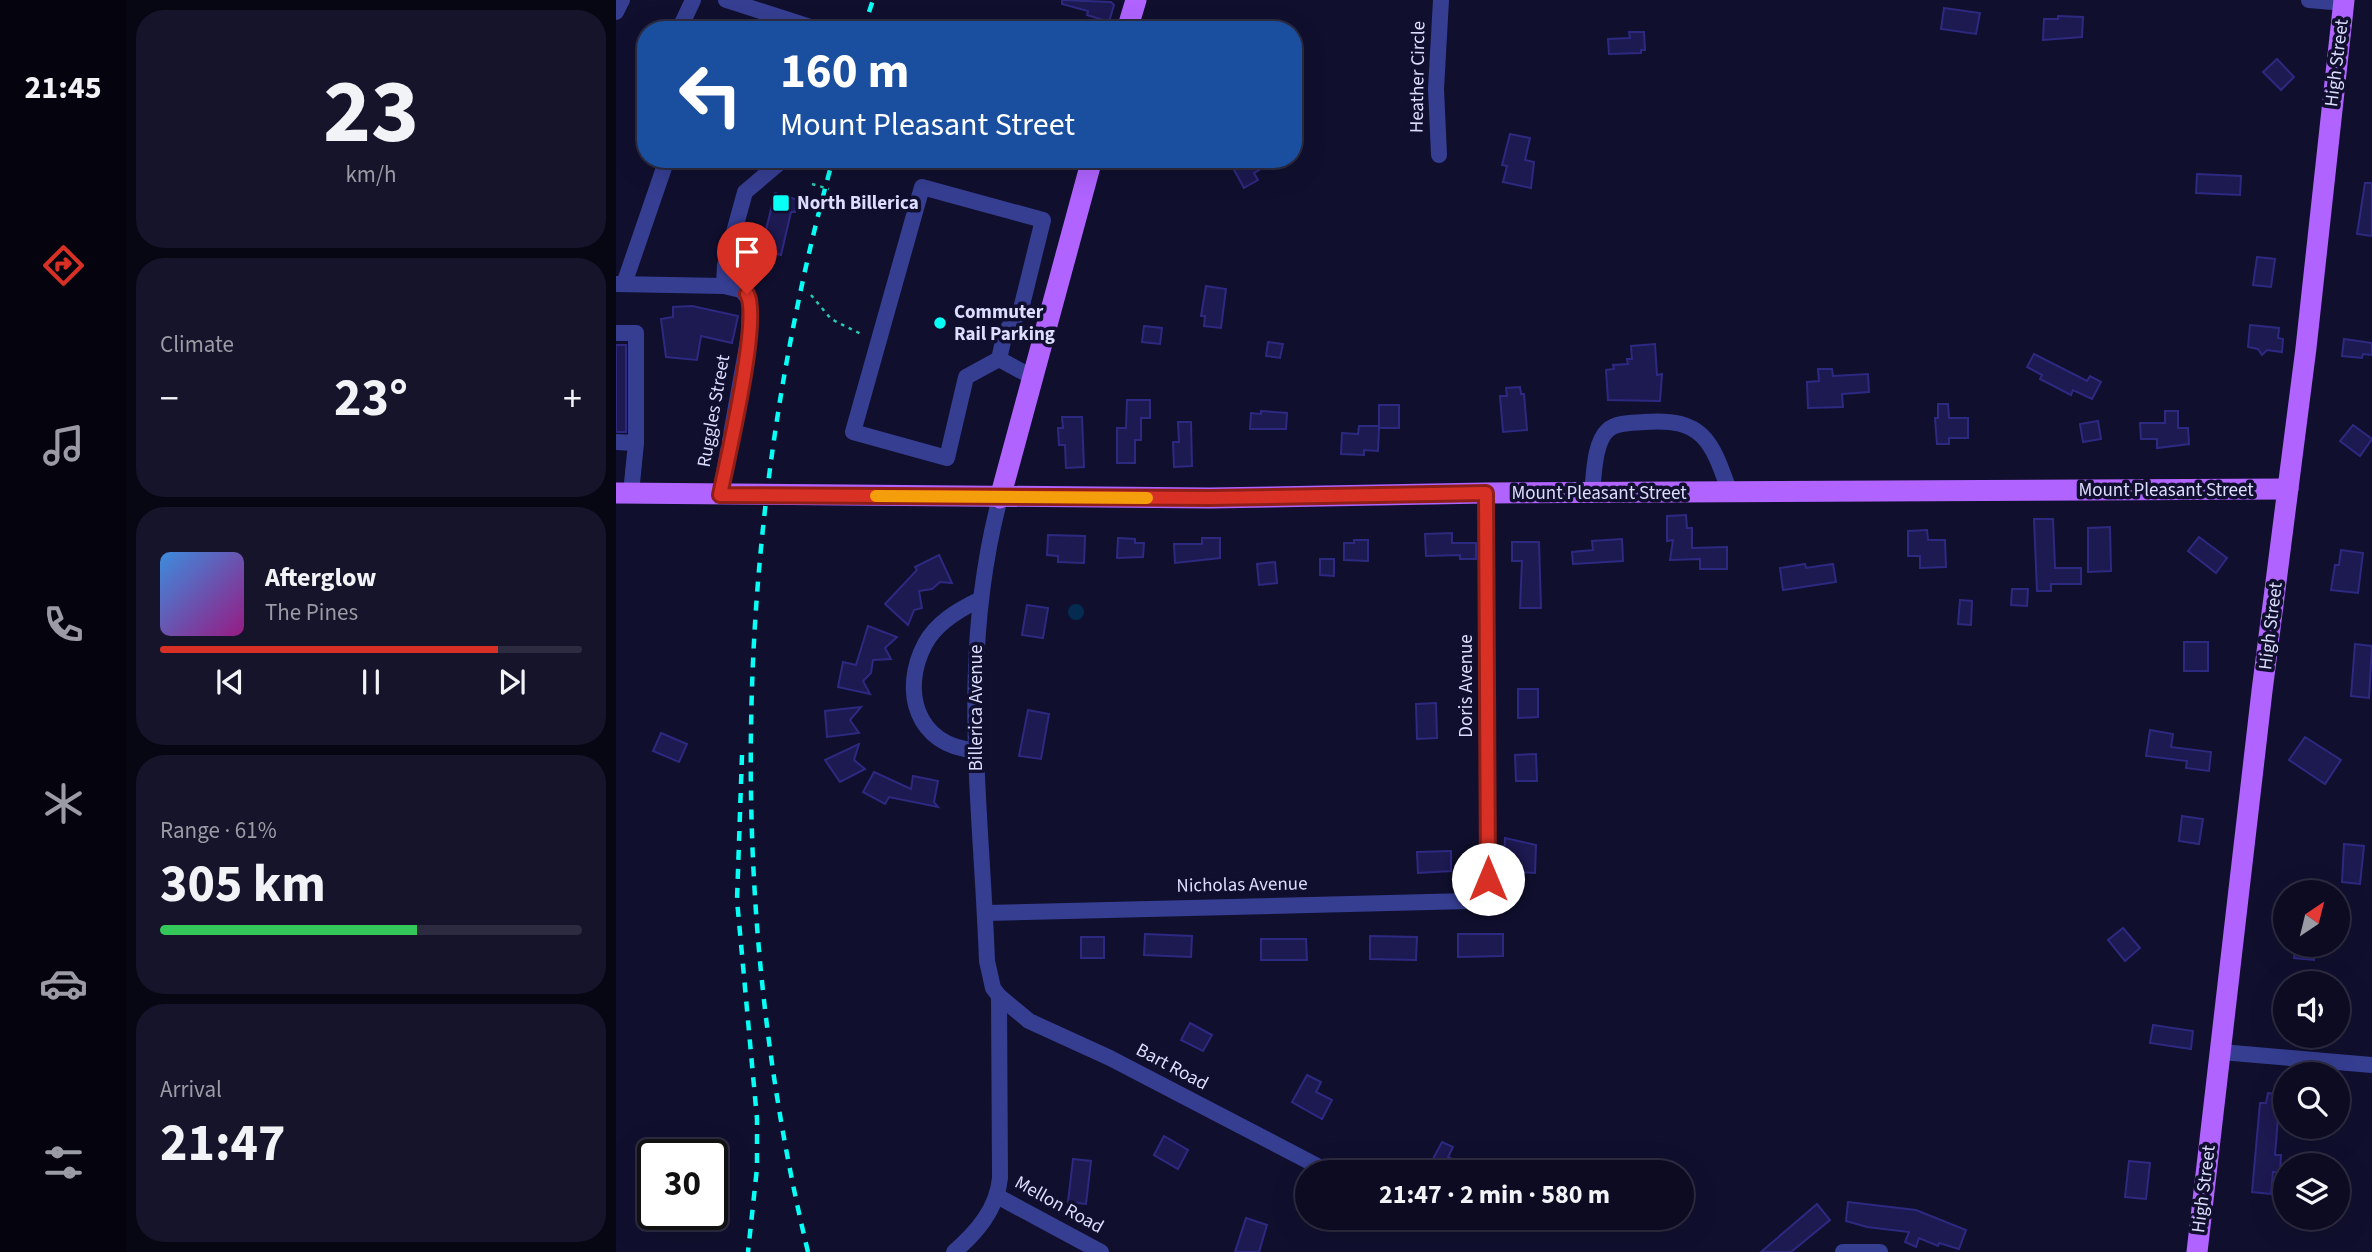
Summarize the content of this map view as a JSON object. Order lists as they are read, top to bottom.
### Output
{
  "streets": {
    "main road": ["High Street", "Mount Pleasant Street", "Billerica Avenue"],
    "street": [
      "Heather Circle",
      "Ruggles Street",
      "Doris Avenue",
      "Nicholas Avenue",
      "Bart Road",
      "Mellon Road"
    ]
  },
  "crossings": [
    ["High Street", "Mount Pleasant Street"],
    ["Ruggles Street", "Mount Pleasant Street"],
    ["Mount Pleasant Street", "Doris Avenue"],
    ["Mount Pleasant Street", "Billerica Avenue"],
    ["Doris Avenue", "Nicholas Avenue"],
    ["Billerica Avenue", "Nicholas Avenue"],
    ["Billerica Avenue", "Bart Road"],
    ["Billerica Avenue", "Mellon Road"]
  ],
  "places": {
    "transit": ["North Billerica"],
    "other": ["Commuter Rail Parking"]
  },
  "north": "top right",
  "page": {
    "tabs": "21:45",
    "tile": [
      ["23", "km/h"],
      "Climate",
      ["Range · 61%", "305 km"],
      ["Arrival", "21:47"]
    ],
    "turn": ["160 m", "Mount Pleasant Street"],
    "heat": ["−", "23°", "+"],
    "song": ["Afterglow", "The Pines"],
    "limit": "30",
    "trip": "21:47 · 2 min · 580 m"
  }
}
